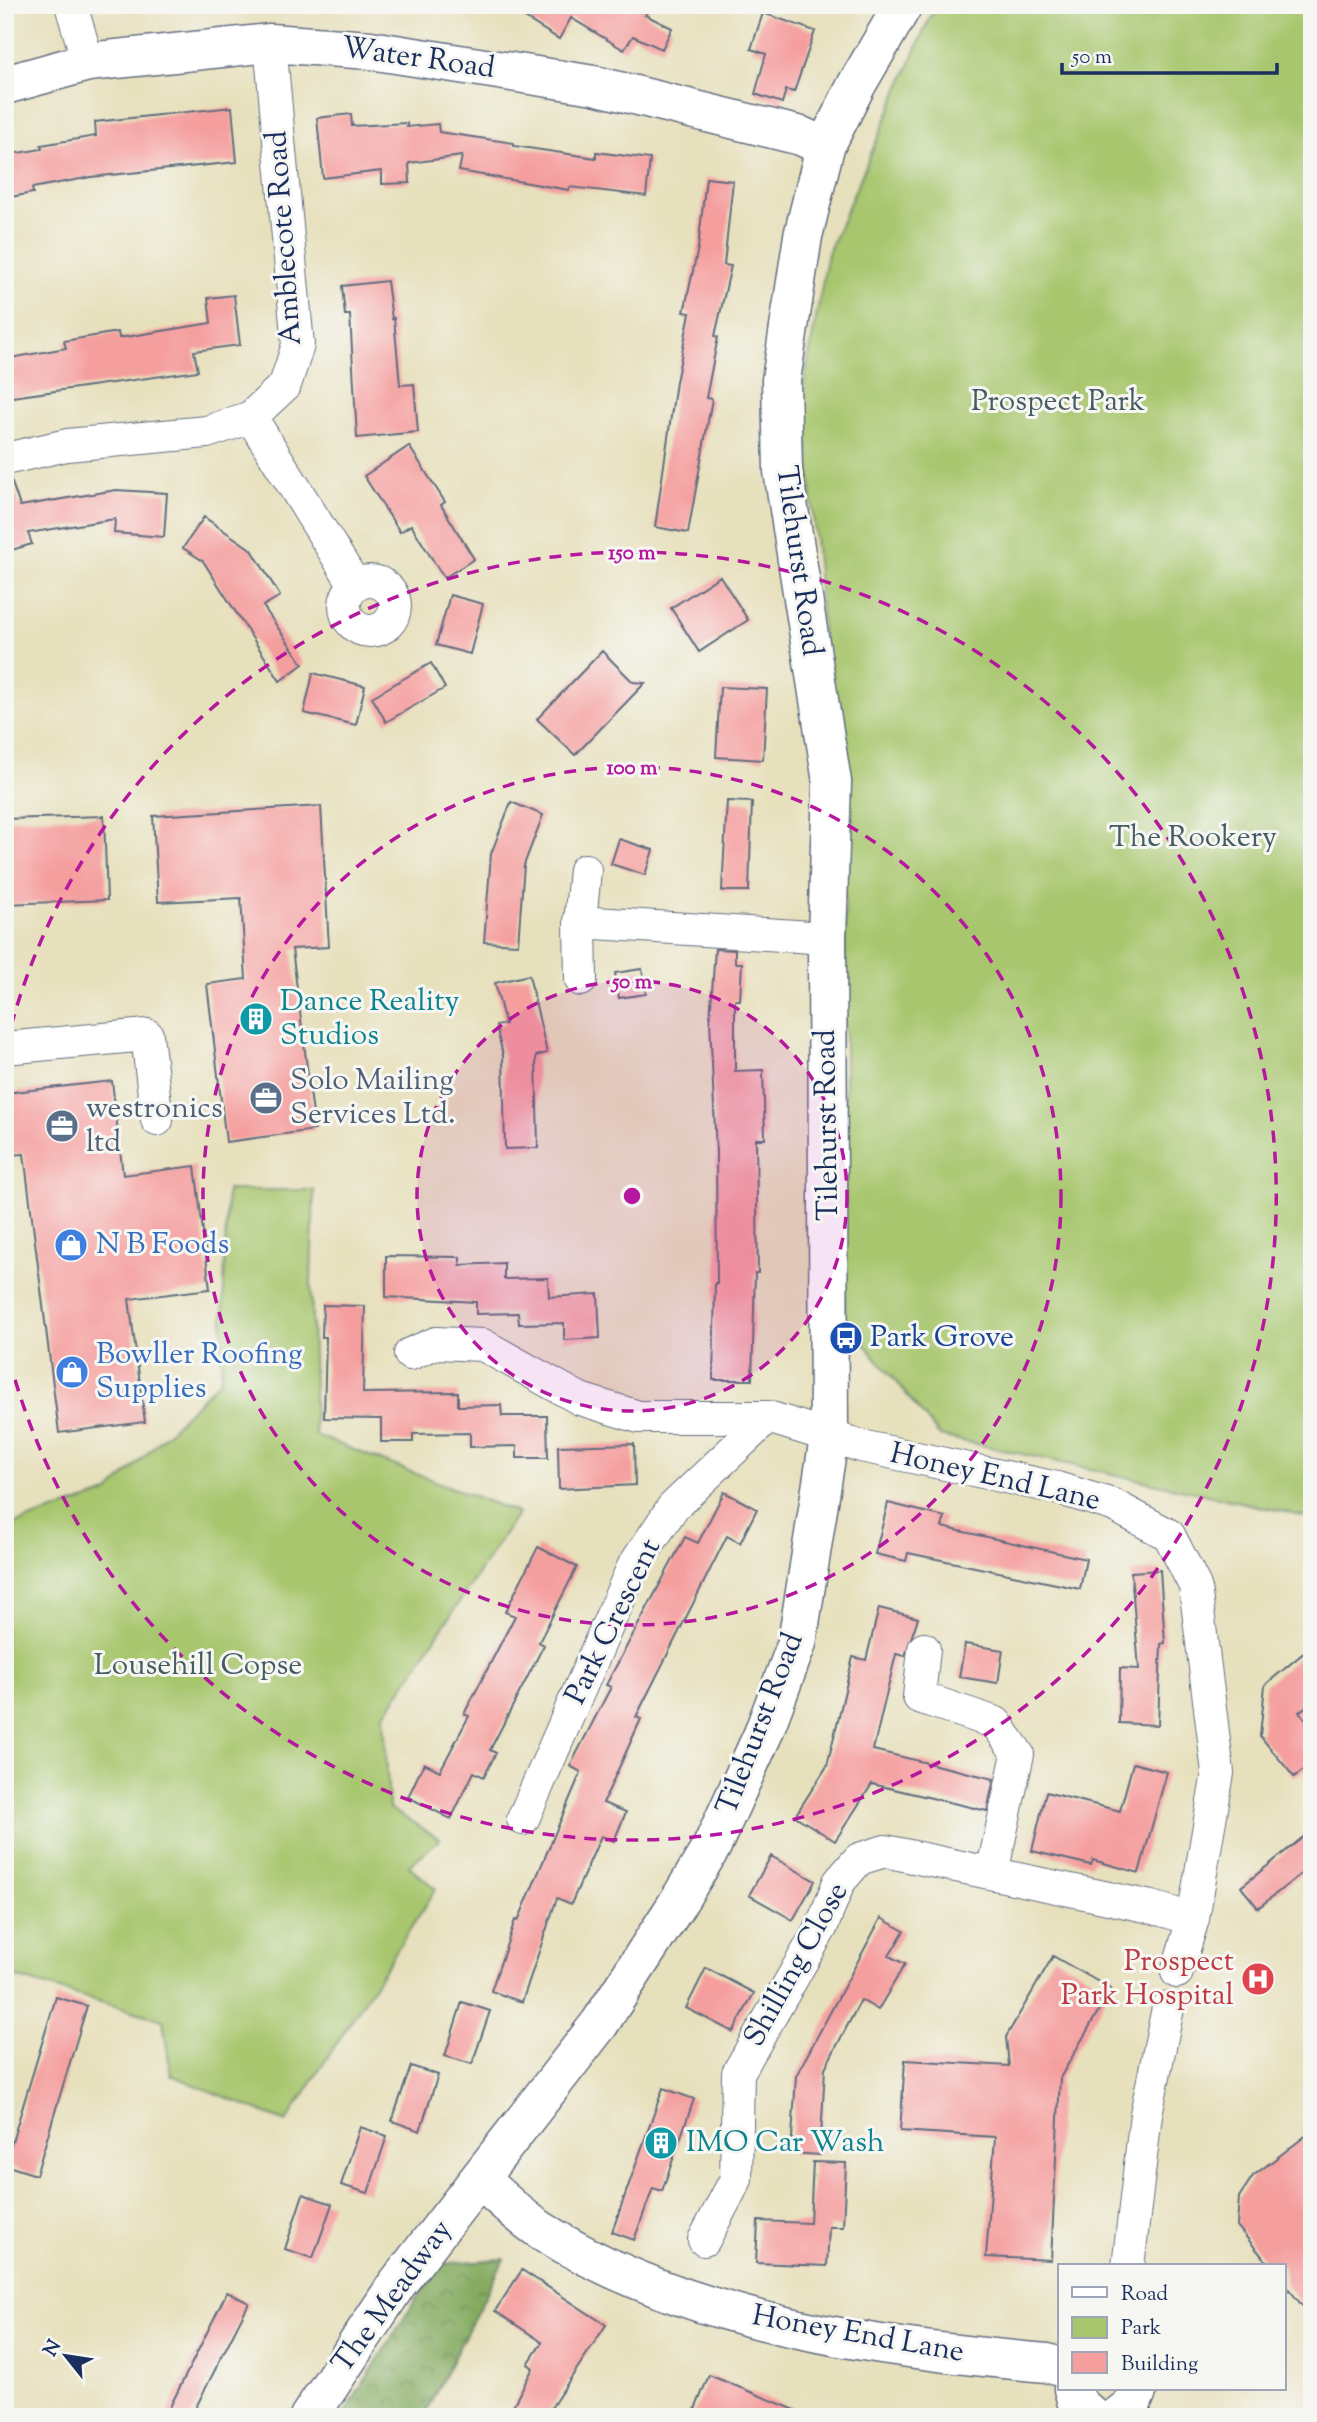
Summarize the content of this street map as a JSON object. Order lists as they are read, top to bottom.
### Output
{
  "streets": {
    "street": [
      "Water Road",
      "Amblecote Road",
      "Tilehurst Road",
      "Honey End Lane",
      "Park Crescent",
      "Shilling Close",
      "The Meadway"
    ]
  },
  "crossings": [
    ["Water Road", "Amblecote Road"],
    ["Water Road", "Tilehurst Road"],
    ["Tilehurst Road", "Honey End Lane"],
    ["Tilehurst Road", "The Meadway"],
    ["Honey End Lane", "Shilling Close"],
    ["Honey End Lane", "The Meadway"]
  ],
  "parks": ["Prospect Park", "The Rookery", "Lousehill Copse"],
  "places": {
    "building": ["Dance Reality Studios", "IMO Car Wash"],
    "office": ["Solo Mailing Services Ltd.", "westronics ltd"],
    "shop": ["N B Foods", "Bowller Roofing Supplies"],
    "bus stop": ["Park Grove"],
    "hospital": ["Prospect Park Hospital"]
  },
  "legend": ["Road", "Park", "Building"],
  "scale_bar": "50 m",
  "north": "top left",
  "rings": ["150 m", "100 m", "50 m"]
}
